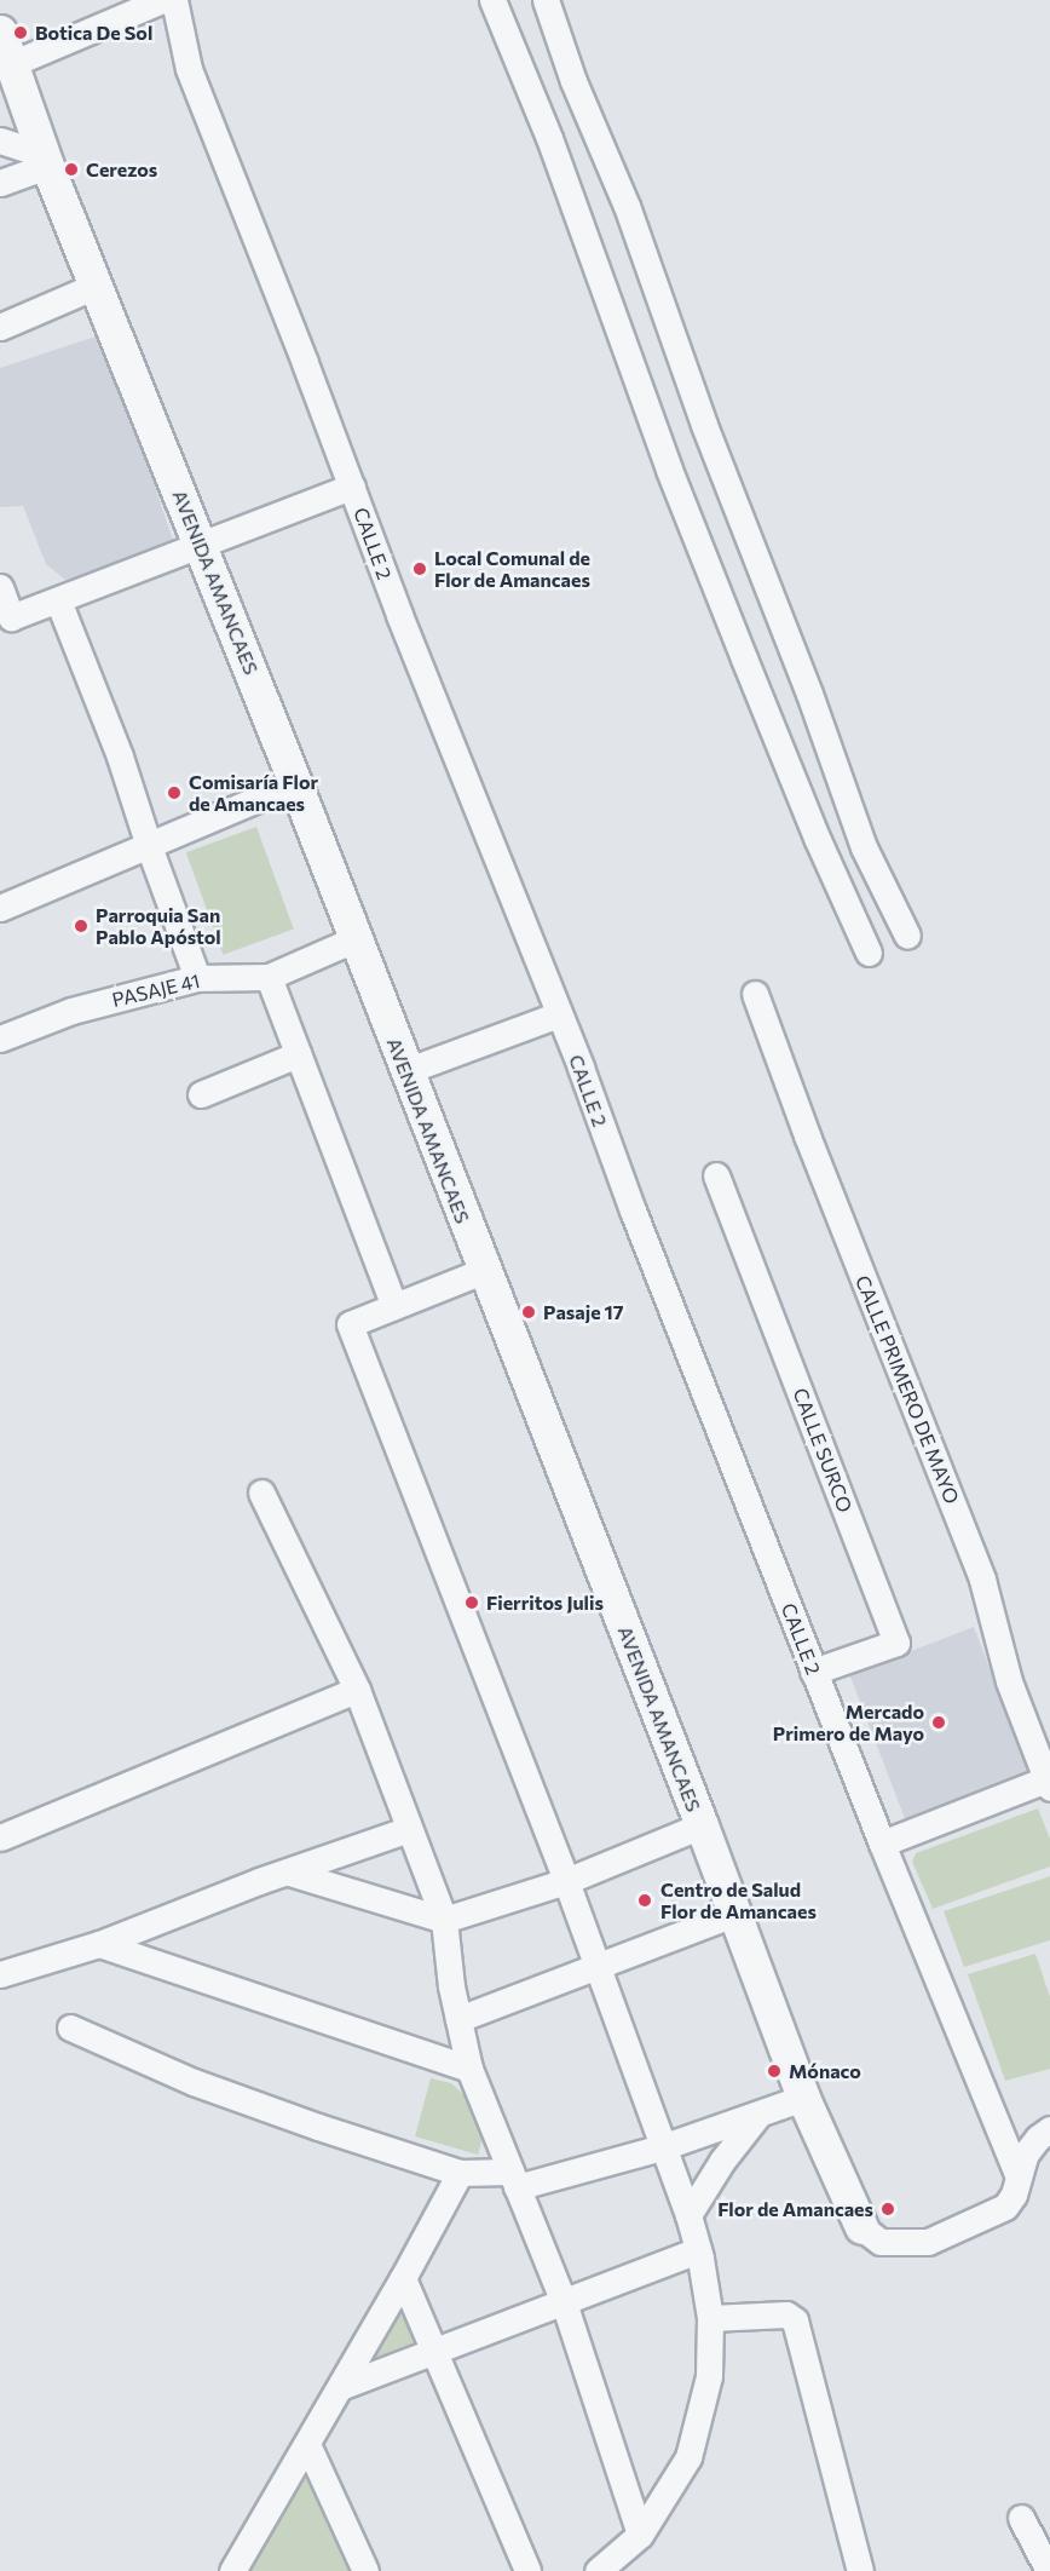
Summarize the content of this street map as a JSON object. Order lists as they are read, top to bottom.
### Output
{
  "streets": {
    "street": [
      "CALLE 2",
      "AVENIDA AMANCAES",
      "PASAJE 41",
      "CALLE PRIMERO DE MAYO",
      "CALLE SURCO"
    ]
  },
  "crossings": [
    ["CALLE 2", "CALLE SURCO"],
    ["AVENIDA AMANCAES", "PASAJE 41"]
  ],
  "places": [
    "Botica De Sol",
    "Cerezos",
    "Local Comunal de Flor de Amancaes",
    "Comisaría Flor de Amancaes",
    "Parroquia San Pablo Apóstol",
    "Pasaje 17",
    "Fierritos Julis",
    "Mercado Primero de Mayo",
    "Centro de Salud Flor de Amancaes",
    "Mónaco",
    "Flor de Amancaes"
  ]
}
